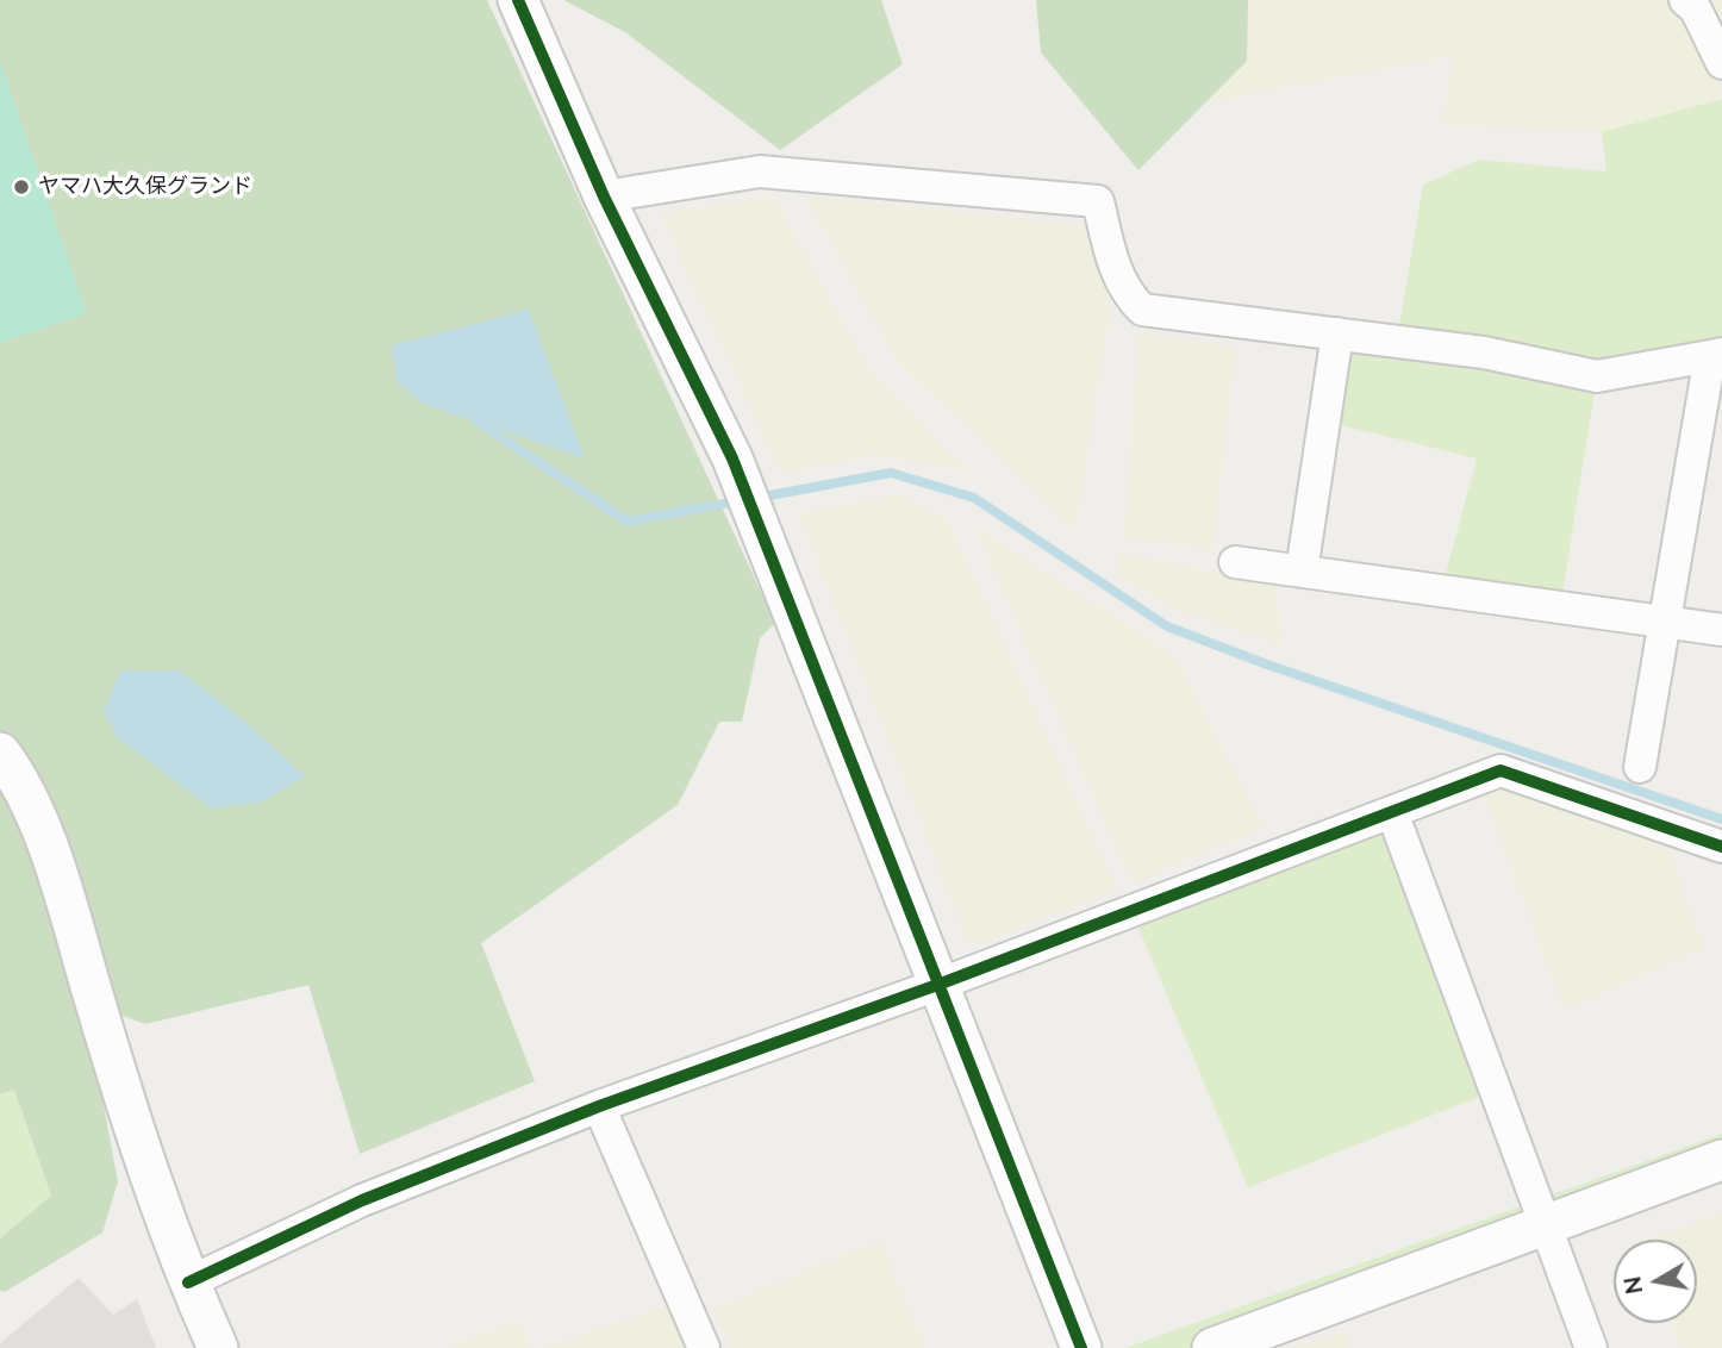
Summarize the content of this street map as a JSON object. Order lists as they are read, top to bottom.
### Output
{
  "places": ["ヤマハ大久保グランド"],
  "north": "left"
}
